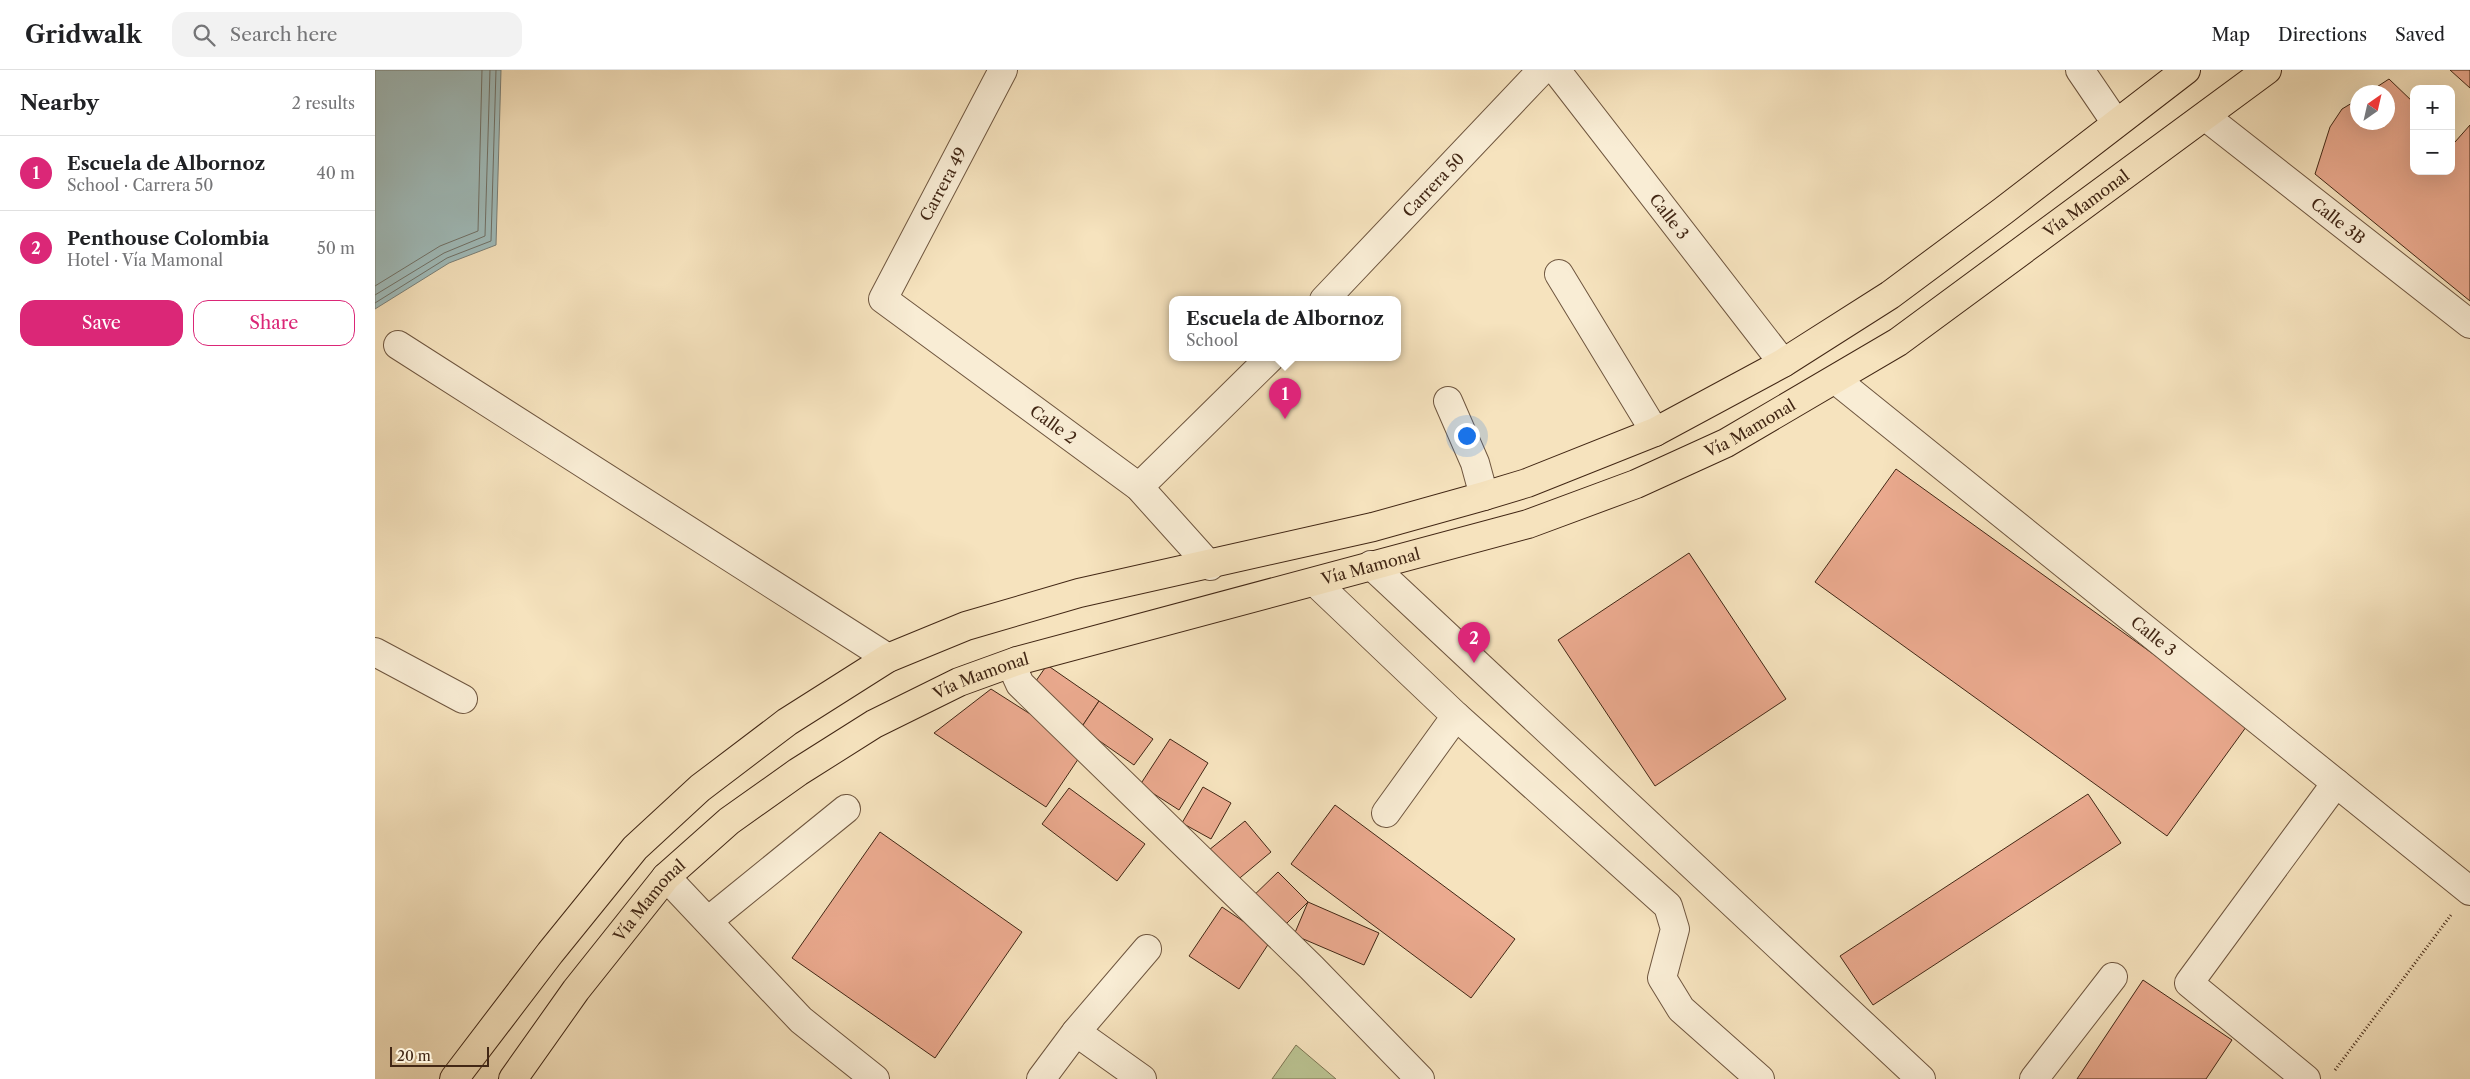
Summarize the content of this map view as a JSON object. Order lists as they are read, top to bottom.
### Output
{
  "streets": {
    "main road": ["Vía Mamonal"],
    "street": [
      "Carrera 49",
      "Carrera 50",
      "Calle 3",
      "Calle 3B",
      "Calle 2"
    ]
  },
  "crossings": [
    ["Carrera 49", "Calle 2"],
    ["Vía Mamonal", "Calle 3"],
    ["Vía Mamonal", "Calle 3B"]
  ],
  "scale_bar": "20 m",
  "north": "top right",
  "page": {
    "header": "Gridwalk",
    "search": "Search here",
    "nav": ["Map", "Directions", "Saved"],
    "heading": ["Nearby", "2 results"],
    "map_buttons": ["+", "−"],
    "list": [
      {
        "mark": "1",
        "name": "Escuela de Albornoz",
        "note": "School · Carrera 50",
        "value": "40 m"
      },
      {
        "mark": "2",
        "name": "Penthouse Colombia",
        "note": "Hotel · Vía Mamonal",
        "value": "50 m"
      }
    ],
    "buttons": ["Save", "Share"],
    "popup": ["Escuela de Albornoz", "School"],
    "pins": ["1", "2"],
    "scale": "20 m"
  }
}
